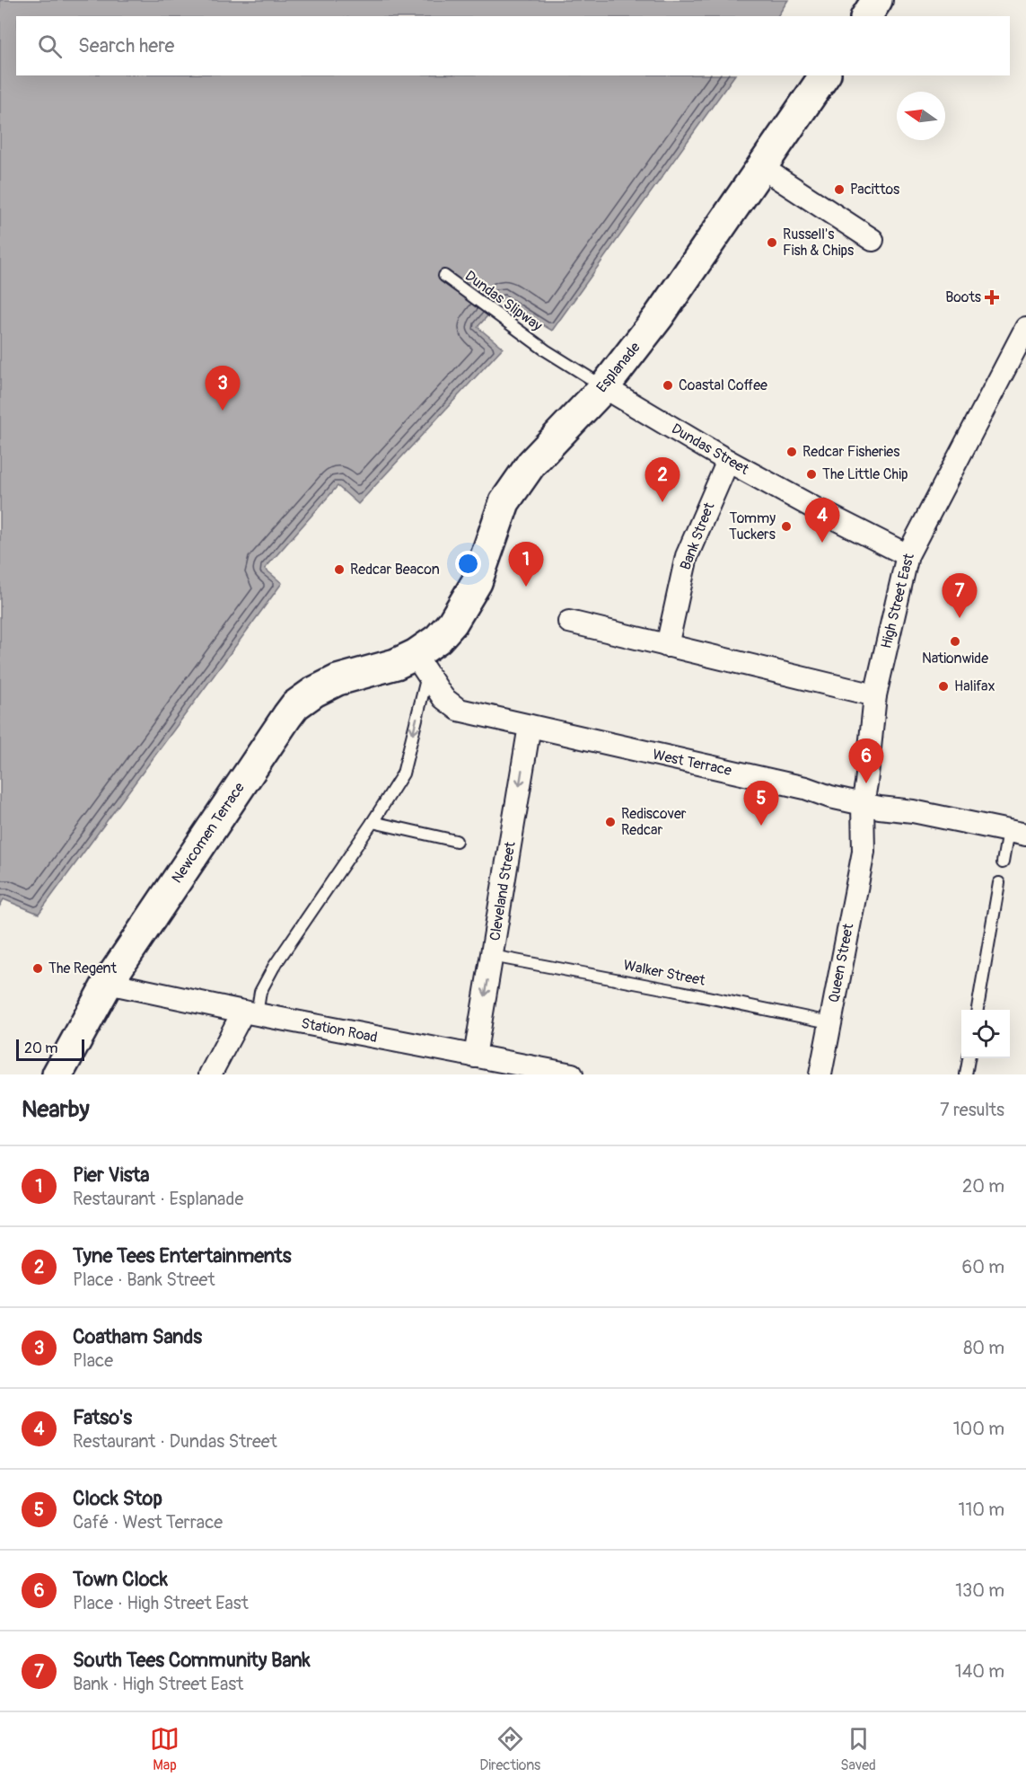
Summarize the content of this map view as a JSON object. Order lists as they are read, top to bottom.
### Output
{
  "streets": {
    "street": [
      "Esplanade",
      "Dundas Street",
      "Bank Street",
      "High Street East",
      "West Terrace",
      "Newcomen Terrace",
      "Cleveland Street",
      "Queen Street",
      "Station Road"
    ],
    "lane": ["Dundas Slipway", "Walker Street"]
  },
  "crossings": [
    ["Dundas Slipway", "Esplanade"],
    ["Dundas Slipway", "Dundas Street"],
    ["Esplanade", "Dundas Street"],
    ["Esplanade", "West Terrace"],
    ["Esplanade", "Newcomen Terrace"],
    ["Dundas Street", "Bank Street"],
    ["Dundas Street", "High Street East"],
    ["High Street East", "West Terrace"],
    ["High Street East", "Queen Street"],
    ["West Terrace", "Newcomen Terrace"],
    ["West Terrace", "Cleveland Street"],
    ["West Terrace", "Queen Street"],
    ["Newcomen Terrace", "Station Road"],
    ["Cleveland Street", "Walker Street"],
    ["Cleveland Street", "Station Road"],
    ["Queen Street", "Walker Street"]
  ],
  "one_way": ["Cleveland Street"],
  "places": {
    "other": [
      "Pacittos",
      "Russell's Fish & Chips",
      "Coastal Coffee",
      "Redcar Fisheries",
      "The Little Chip",
      "Tommy Tuckers",
      "Redcar Beacon",
      "Nationwide",
      "Halifax",
      "Rediscover Redcar",
      "The Regent"
    ],
    "health": ["Boots"]
  },
  "scale_bar": "20 m",
  "north": "left",
  "page": {
    "search": "Search here",
    "pins": [
      "3",
      "2",
      "4",
      "1",
      "7",
      "6",
      "5"
    ],
    "scale": "20 m",
    "heading": ["Nearby", "7 results"],
    "list": [
      {
        "mark": "1",
        "name": "Pier Vista",
        "note": "Restaurant · Esplanade",
        "value": "20 m"
      },
      {
        "mark": "2",
        "name": "Tyne Tees Entertainments",
        "note": "Place · Bank Street",
        "value": "60 m"
      },
      {
        "mark": "3",
        "name": "Coatham Sands",
        "note": "Place",
        "value": "80 m"
      },
      {
        "mark": "4",
        "name": "Fatso's",
        "note": "Restaurant · Dundas Street",
        "value": "100 m"
      },
      {
        "mark": "5",
        "name": "Clock Stop",
        "note": "Café · West Terrace",
        "value": "110 m"
      },
      {
        "mark": "6",
        "name": "Town Clock",
        "note": "Place · High Street East",
        "value": "130 m"
      },
      {
        "mark": "7",
        "name": "South Tees Community Bank",
        "note": "Bank · High Street East",
        "value": "140 m"
      }
    ],
    "nav": ["Map", "Directions", "Saved"]
  }
}
